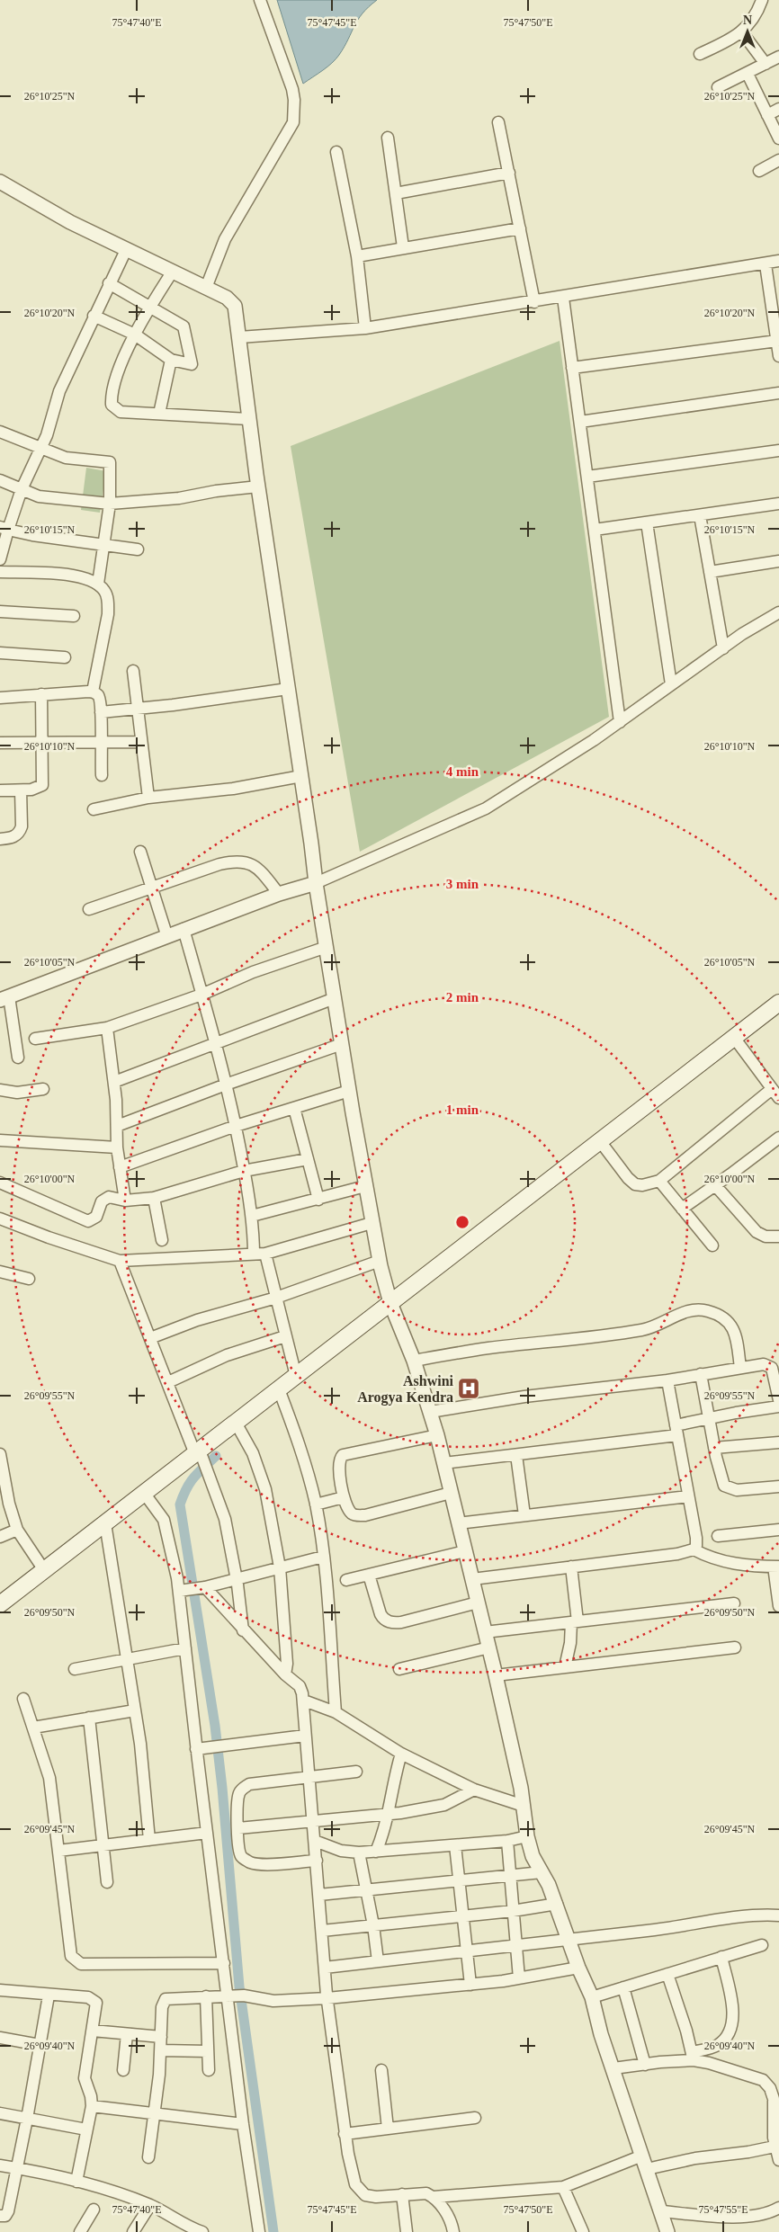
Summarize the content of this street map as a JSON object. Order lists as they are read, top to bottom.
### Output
{
  "places": {
    "hospital": ["Ashwini Arogya Kendra"]
  },
  "north": "top",
  "coordinates": [
    "75°47'40\"E",
    "75°47'45\"E",
    "75°47'50\"E",
    "26°10'25\"N",
    "26°10'20\"N",
    "26°10'15\"N",
    "26°10'10\"N",
    "26°10'05\"N",
    "26°10'00\"N",
    "26°09'55\"N",
    "26°09'50\"N",
    "26°09'45\"N",
    "26°09'40\"N",
    "75°47'55\"E"
  ],
  "rings": [
    "4 min",
    "3 min",
    "2 min",
    "1 min"
  ]
}
